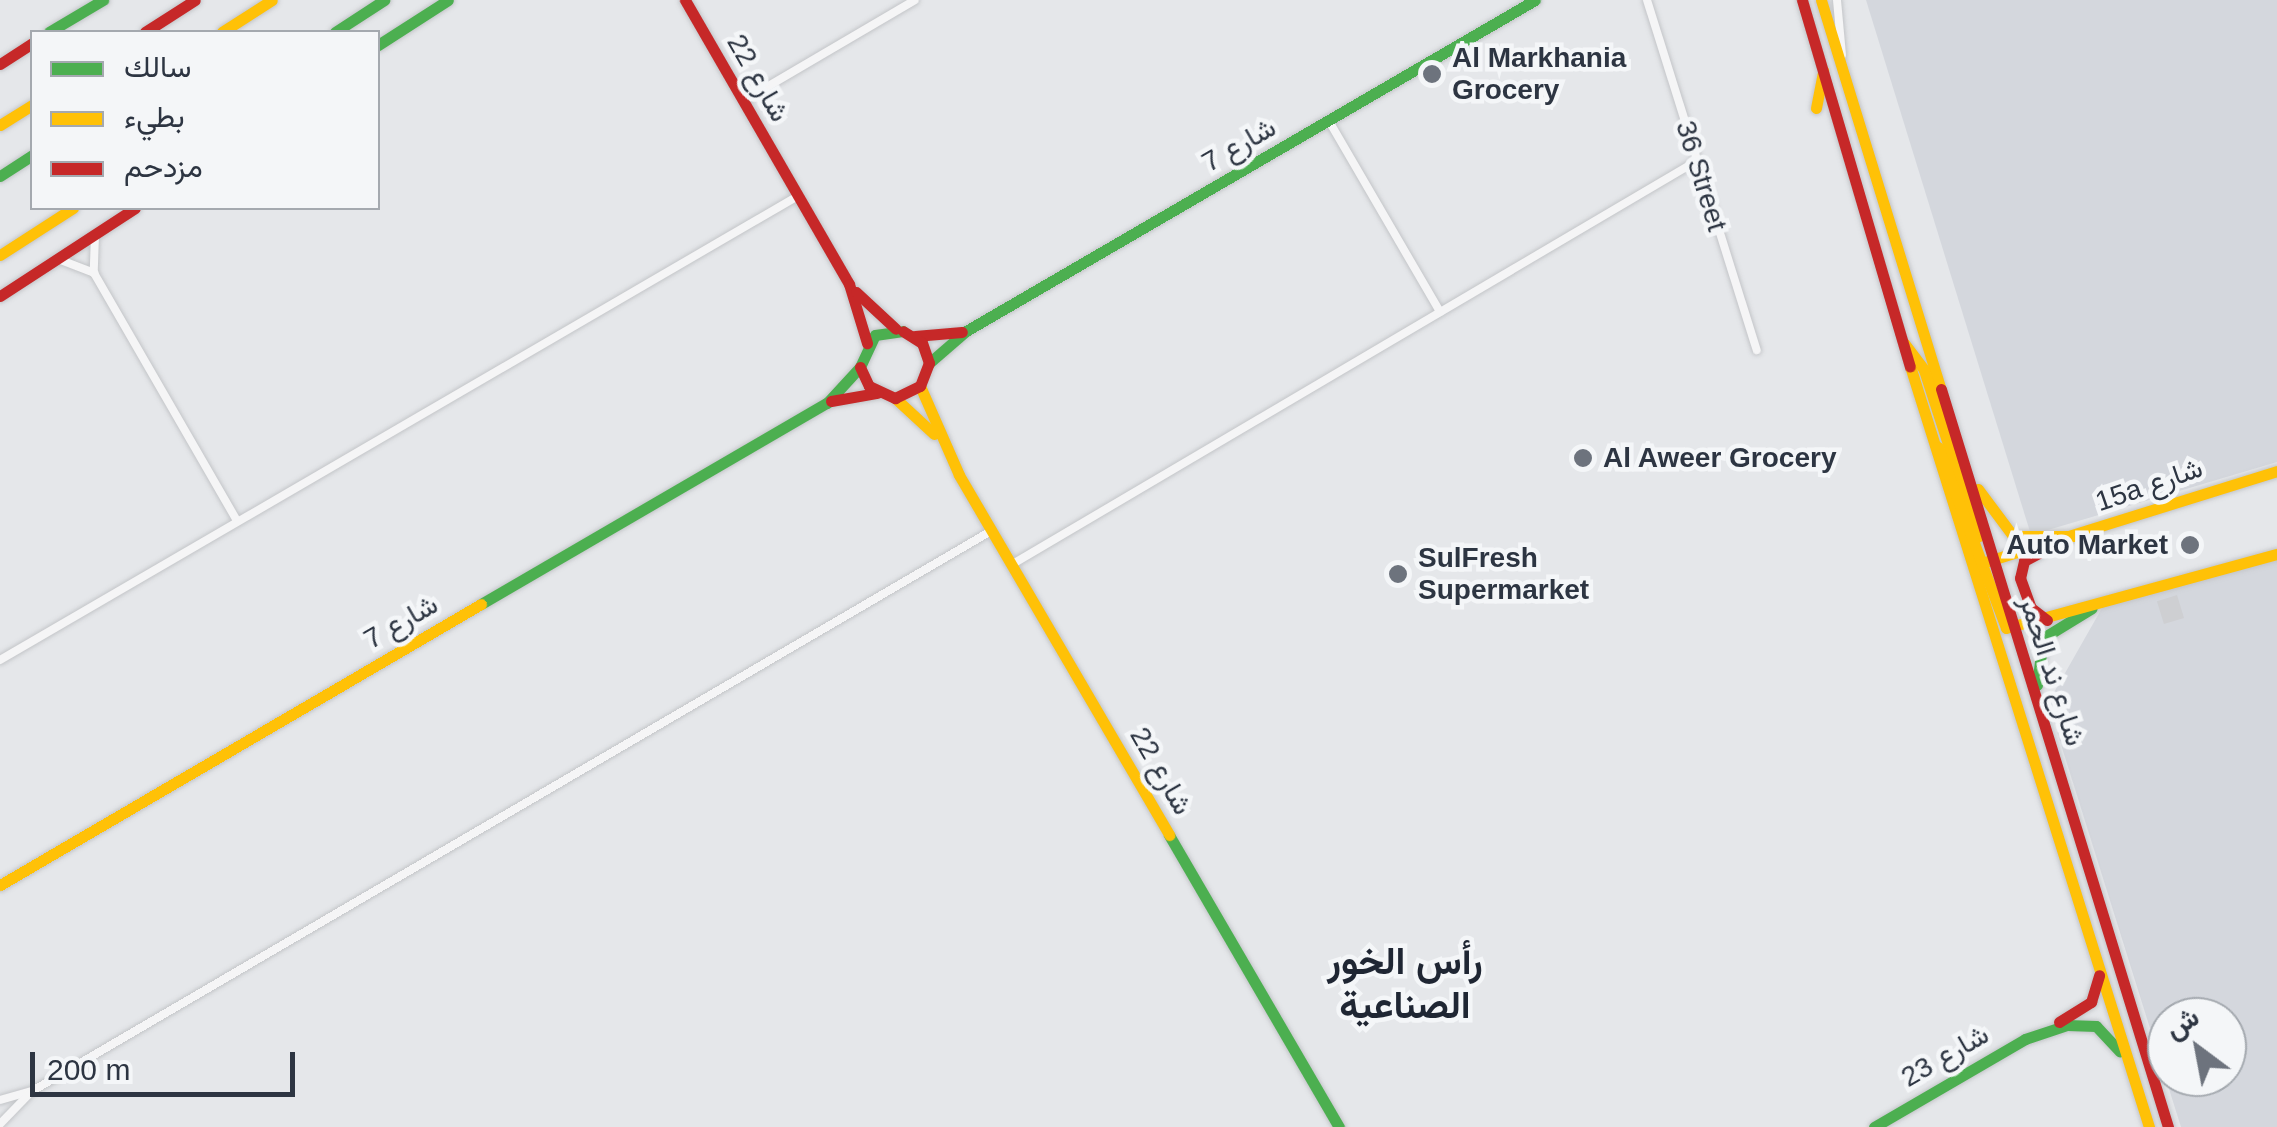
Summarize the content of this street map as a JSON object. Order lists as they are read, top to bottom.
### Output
{
  "streets": {
    "main road": [
      "شارع 22",
      "شارع 7",
      "15a شارع",
      "شارع ند الحمر",
      "شارع 23"
    ],
    "street": ["36 Street"]
  },
  "crossings": [
    ["شارع 22", "شارع 7"],
    ["15a شارع", "شارع ند الحمر"],
    ["شارع ند الحمر", "شارع 23"]
  ],
  "districts": ["رأس الخور الصناعية"],
  "places": [
    "Al Markhania Grocery",
    "Al Aweer Grocery",
    "Auto Market",
    "SulFresh Supermarket"
  ],
  "legend": ["سالك", "بطيء", "مزدحم"],
  "scale_bar": "200 m",
  "north": "top left"
}
